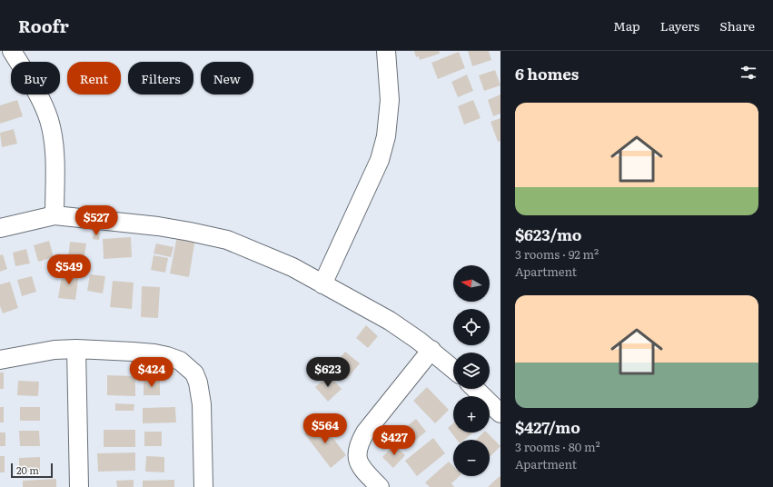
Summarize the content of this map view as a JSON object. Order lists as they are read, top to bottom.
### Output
{
  "scale_bar": "20 m",
  "north": "left",
  "page": {
    "header": "Roofr",
    "nav": ["Map", "Layers", "Share"],
    "heading": "6 homes",
    "chip": [
      "Buy",
      "Rent",
      "Filters",
      "New"
    ],
    "list": [
      {
        "name": "$623/mo",
        "note": "3 rooms · 92 m² · Apartment"
      },
      {
        "name": "$427/mo",
        "note": "3 rooms · 80 m² · Apartment"
      }
    ],
    "price": [
      "$527",
      "$549",
      "$424",
      "$623",
      "$564",
      "$427"
    ],
    "map_buttons": ["+", "−"],
    "scale": "20 m"
  }
}
